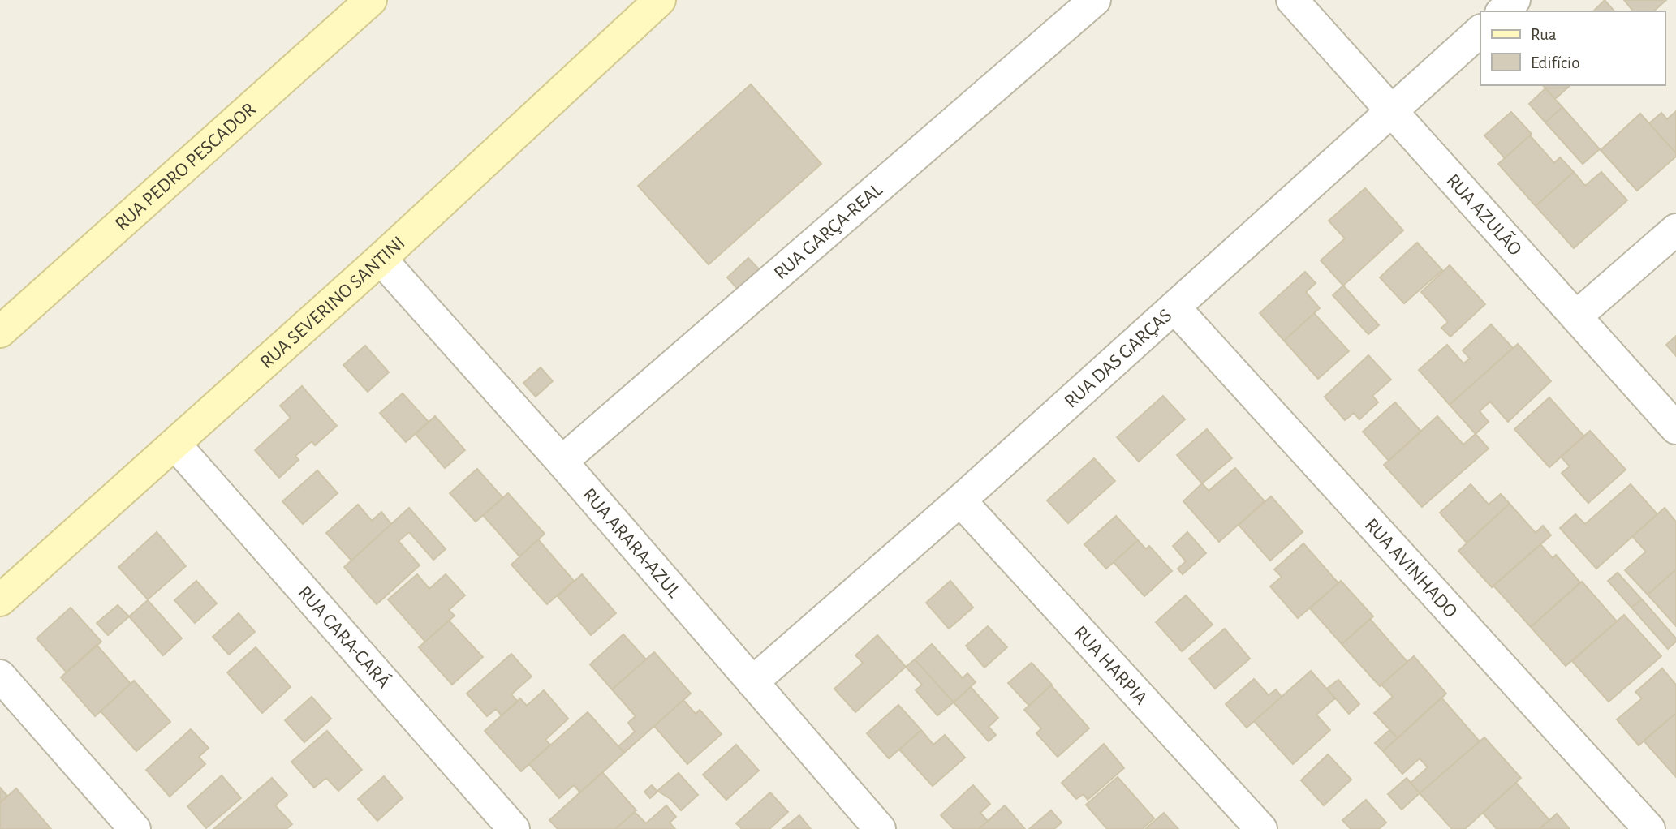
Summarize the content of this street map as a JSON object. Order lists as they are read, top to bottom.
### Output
{
  "streets": {
    "street": [
      "RUA PEDRO PESCADOR",
      "RUA AZULÃO",
      "RUA GARÇA-REAL",
      "RUA SEVERINO SANTINI",
      "RUA DAS GARÇAS",
      "RUA ARARA-AZUL",
      "RUA AVINHADO",
      "RUA CARA-CARÁ",
      "RUA HARPIA"
    ]
  },
  "crossings": [
    ["RUA AZULÃO", "RUA DAS GARÇAS"],
    ["RUA GARÇA-REAL", "RUA ARARA-AZUL"],
    ["RUA SEVERINO SANTINI", "RUA ARARA-AZUL"],
    ["RUA SEVERINO SANTINI", "RUA CARA-CARÁ"],
    ["RUA DAS GARÇAS", "RUA ARARA-AZUL"],
    ["RUA DAS GARÇAS", "RUA AVINHADO"],
    ["RUA DAS GARÇAS", "RUA HARPIA"]
  ],
  "legend": ["Rua", "Edifício"]
}
